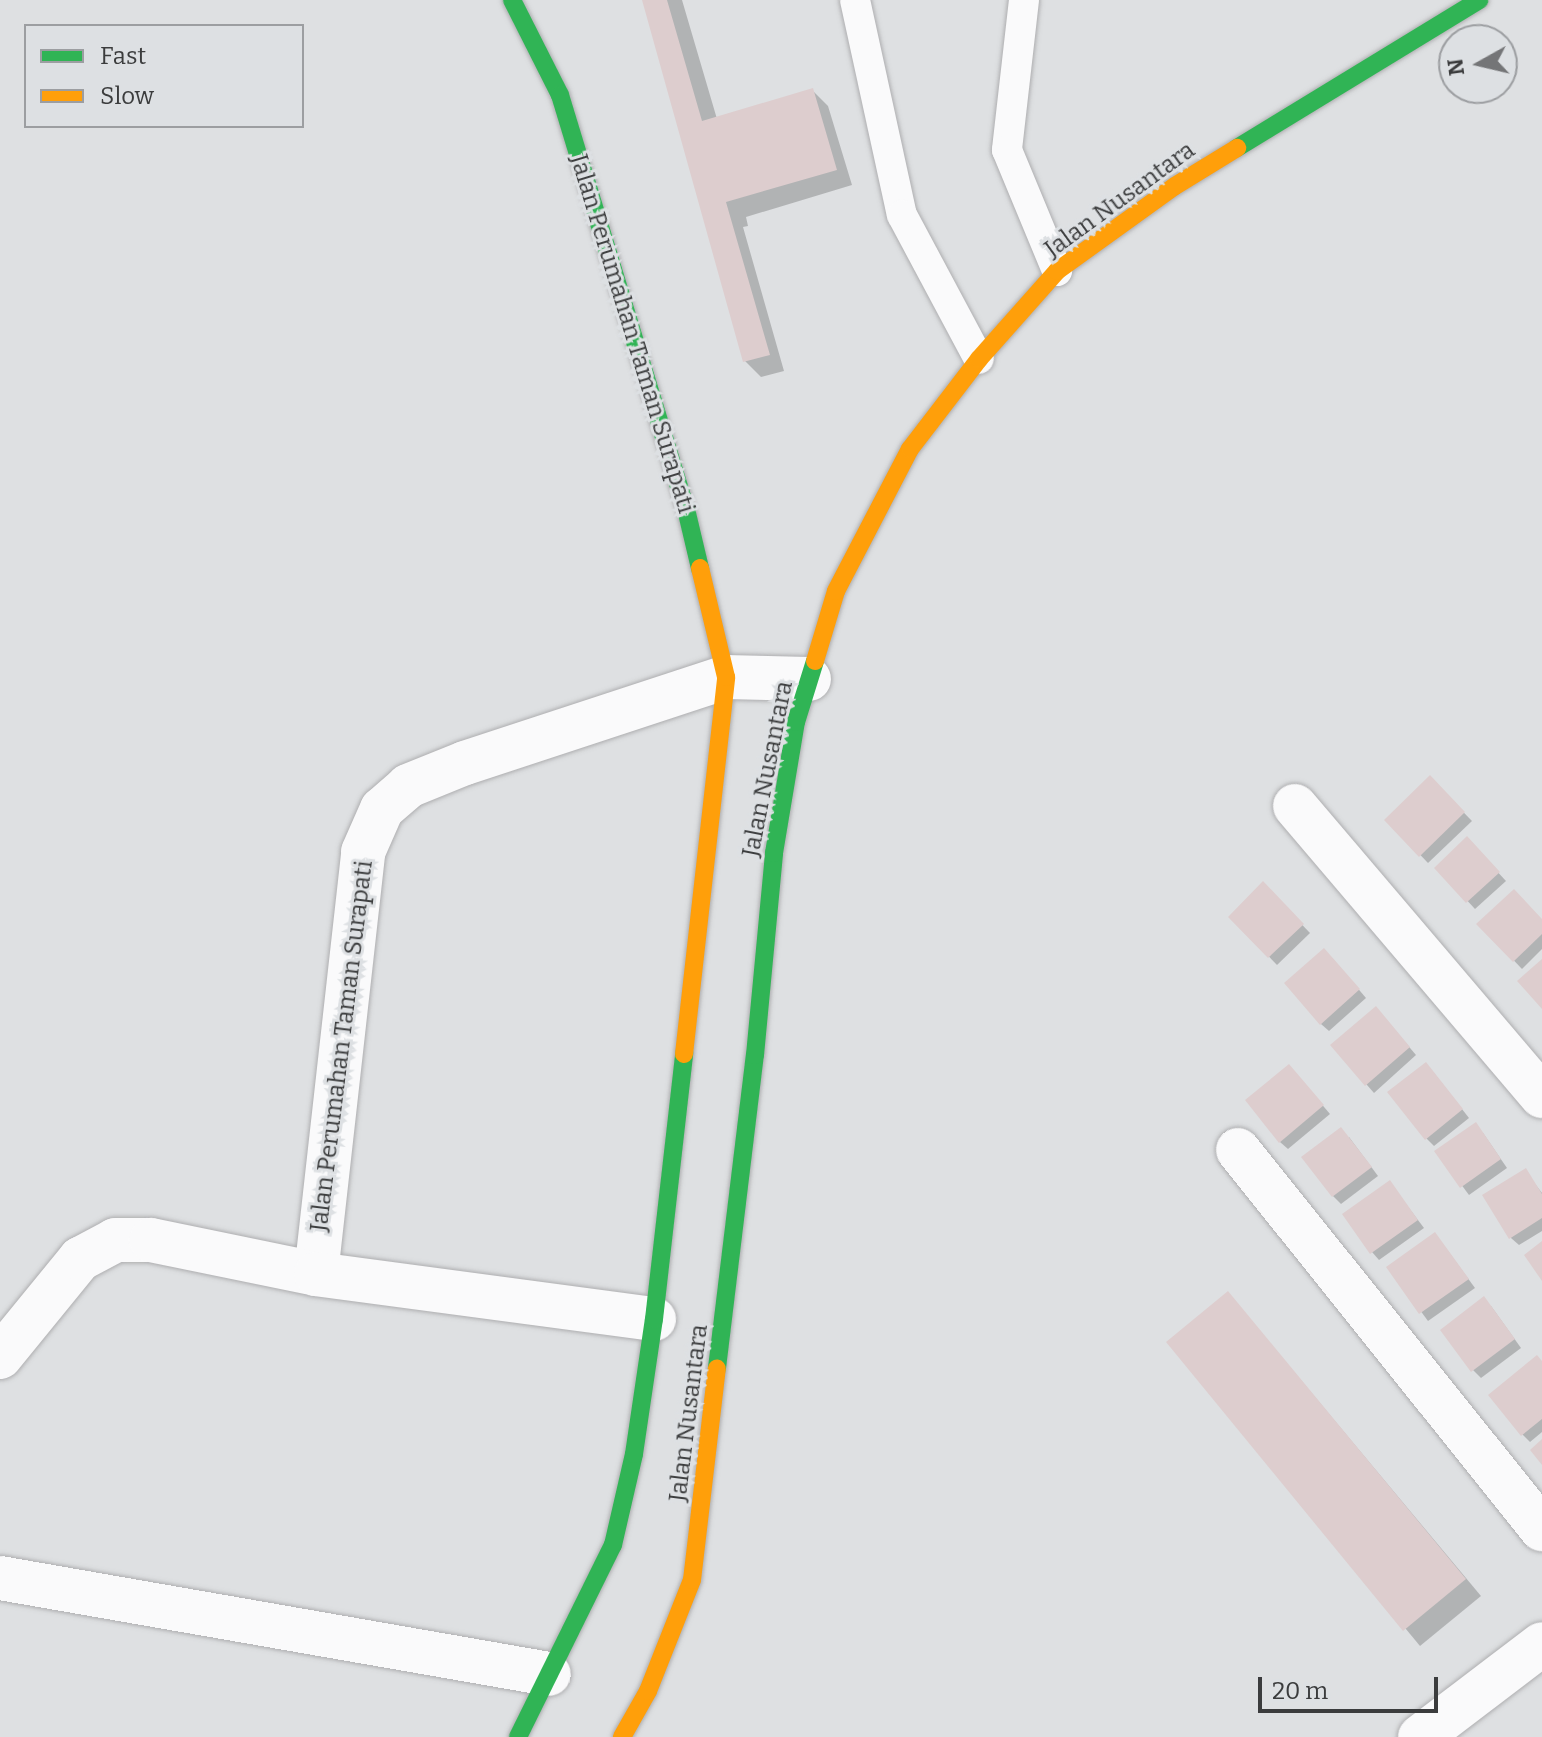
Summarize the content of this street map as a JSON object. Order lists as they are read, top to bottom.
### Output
{
  "streets": {
    "street": ["Jalan Nusantara", "Jalan Perumahan Taman Surapati"]
  },
  "crossings": [
    ["Jalan Nusantara", "Jalan Perumahan Taman Surapati"]
  ],
  "legend": ["Fast", "Slow"],
  "scale_bar": "20 m",
  "north": "left"
}
